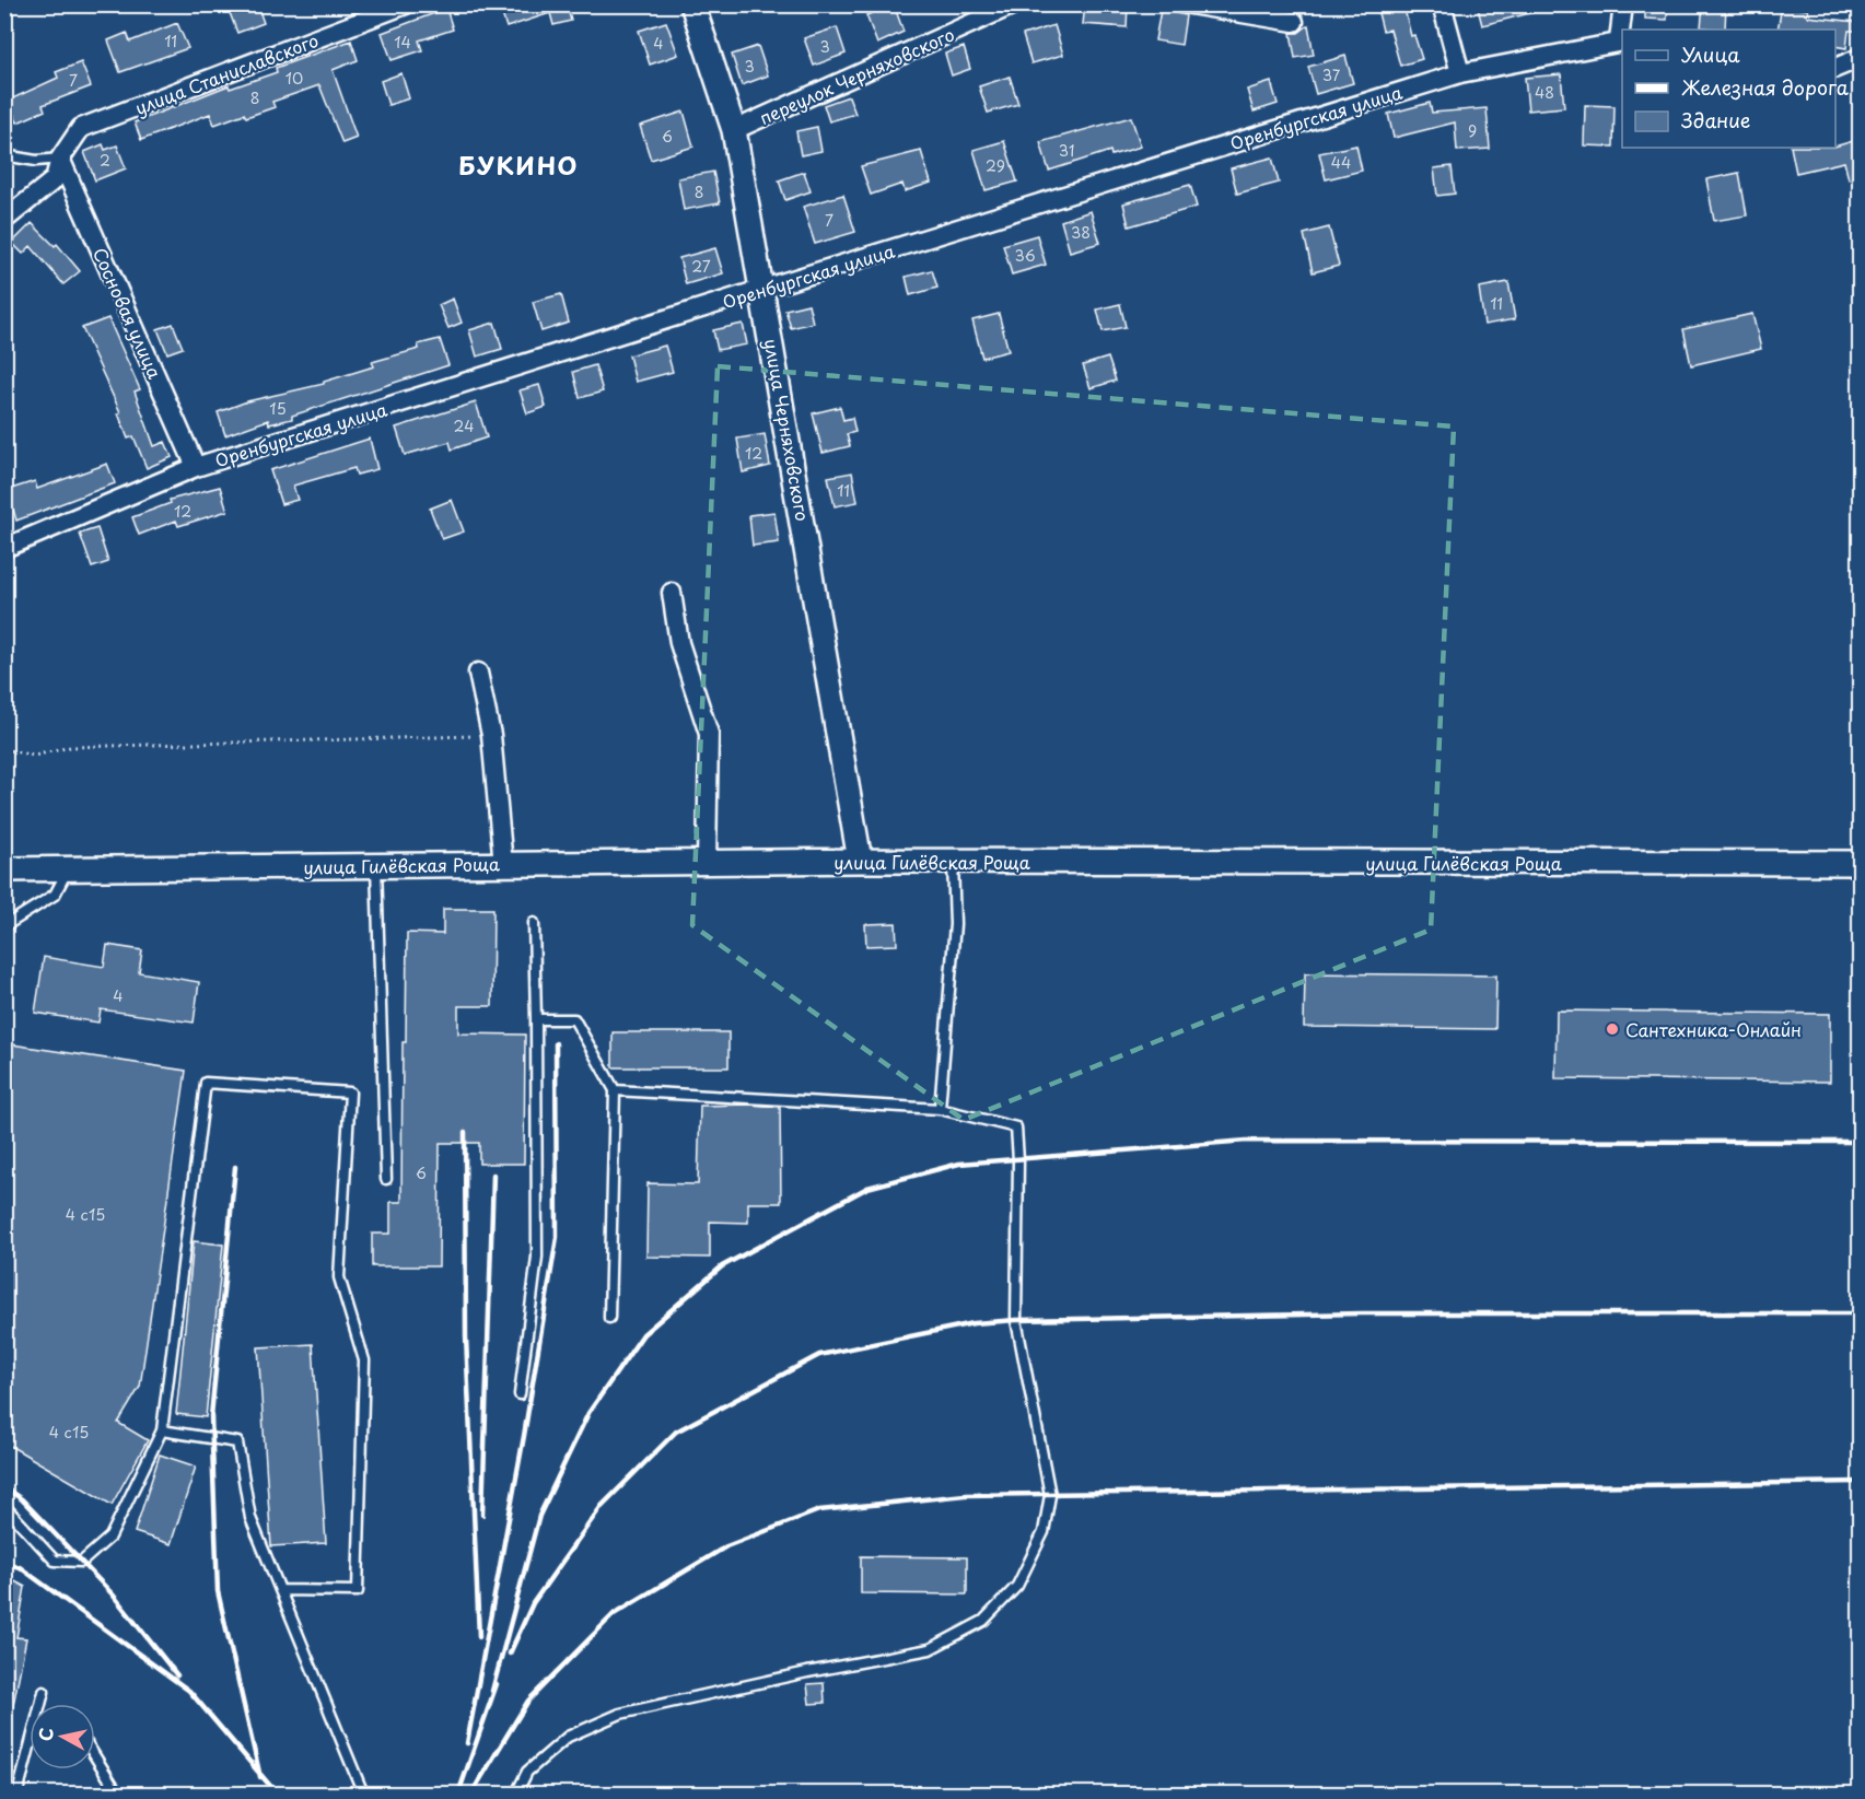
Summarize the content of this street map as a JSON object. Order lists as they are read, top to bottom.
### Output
{
  "streets": {
    "street": [
      "улица Станиславского",
      "переулок Черняховского",
      "Оренбургская улица",
      "Сосновая улица",
      "улица Черняховского",
      "улица Гилёвская Роща"
    ]
  },
  "crossings": [
    ["улица Станиславского", "Сосновая улица"],
    ["переулок Черняховского", "улица Черняховского"],
    ["Оренбургская улица", "Сосновая улица"],
    ["Оренбургская улица", "улица Черняховского"],
    ["улица Черняховского", "улица Гилёвская Роща"]
  ],
  "districts": ["БУКИНО"],
  "places": ["Сантехника-Онлайн"],
  "house_numbers": [
    "11",
    "14",
    "4",
    "3",
    "3",
    "37",
    "10",
    "7",
    "48",
    "8",
    "9",
    "6",
    "31",
    "2",
    "44",
    "29",
    "8",
    "7",
    "38",
    "36",
    "27",
    "11",
    "15",
    "24",
    "12",
    "11",
    "12",
    "4",
    "6",
    "4 с15",
    "4 с15"
  ],
  "legend": ["Улица", "Железная дорога", "Здание"],
  "north": "left"
}
